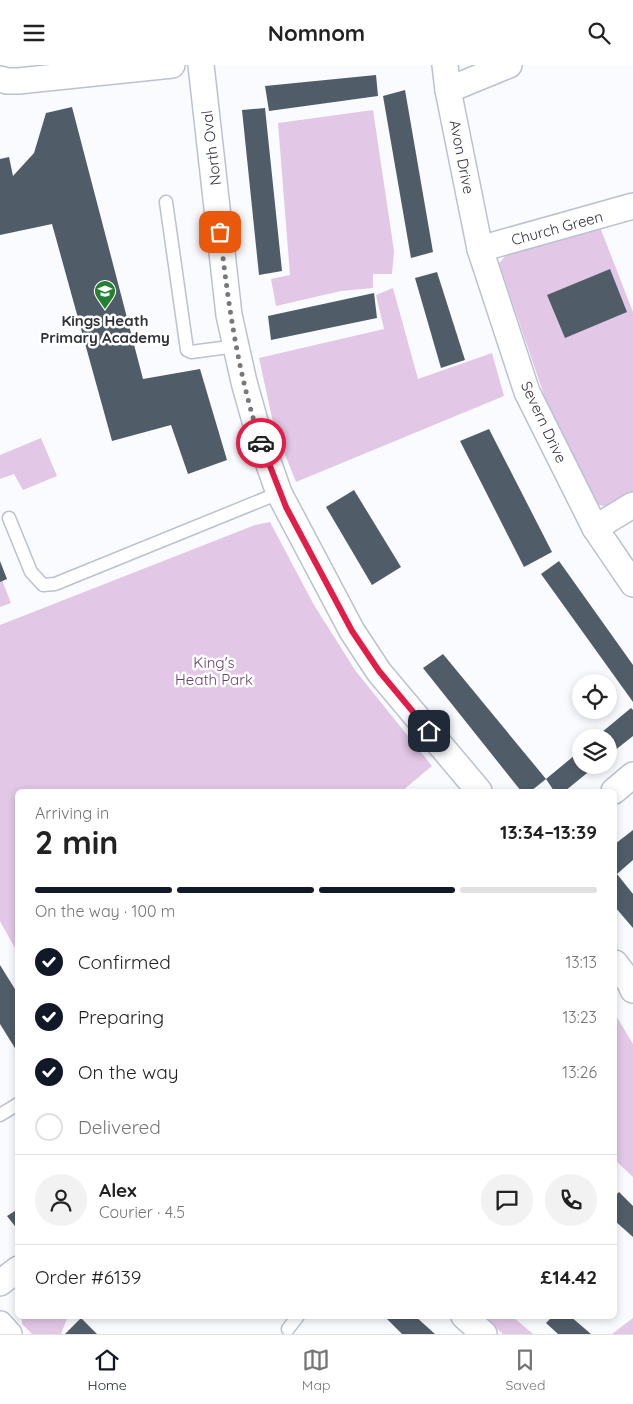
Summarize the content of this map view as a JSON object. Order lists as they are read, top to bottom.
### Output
{
  "streets": {
    "street": [
      "North Oval",
      "Avon Drive",
      "Church Green",
      "Severn Drive"
    ]
  },
  "crossings": [
    ["Avon Drive", "Church Green"],
    ["Avon Drive", "Severn Drive"],
    ["Church Green", "Severn Drive"]
  ],
  "parks": ["King's Heath Park"],
  "places": {
    "school or university": ["Kings Heath Primary Academy"]
  },
  "page": {
    "header": "Nomnom",
    "heading": ["2 min", "Arriving in", "13:34–13:39"],
    "panel": [
      "Alex",
      "Courier · 4.5",
      "Order #6139",
      "£14.42"
    ],
    "bar": "On the way · 100 m",
    "list": [
      ["Confirmed", "13:13"],
      ["Preparing", "13:23"],
      ["On the way", "13:26"],
      "Delivered"
    ],
    "tabs": ["Home", "Map", "Saved"]
  }
}
